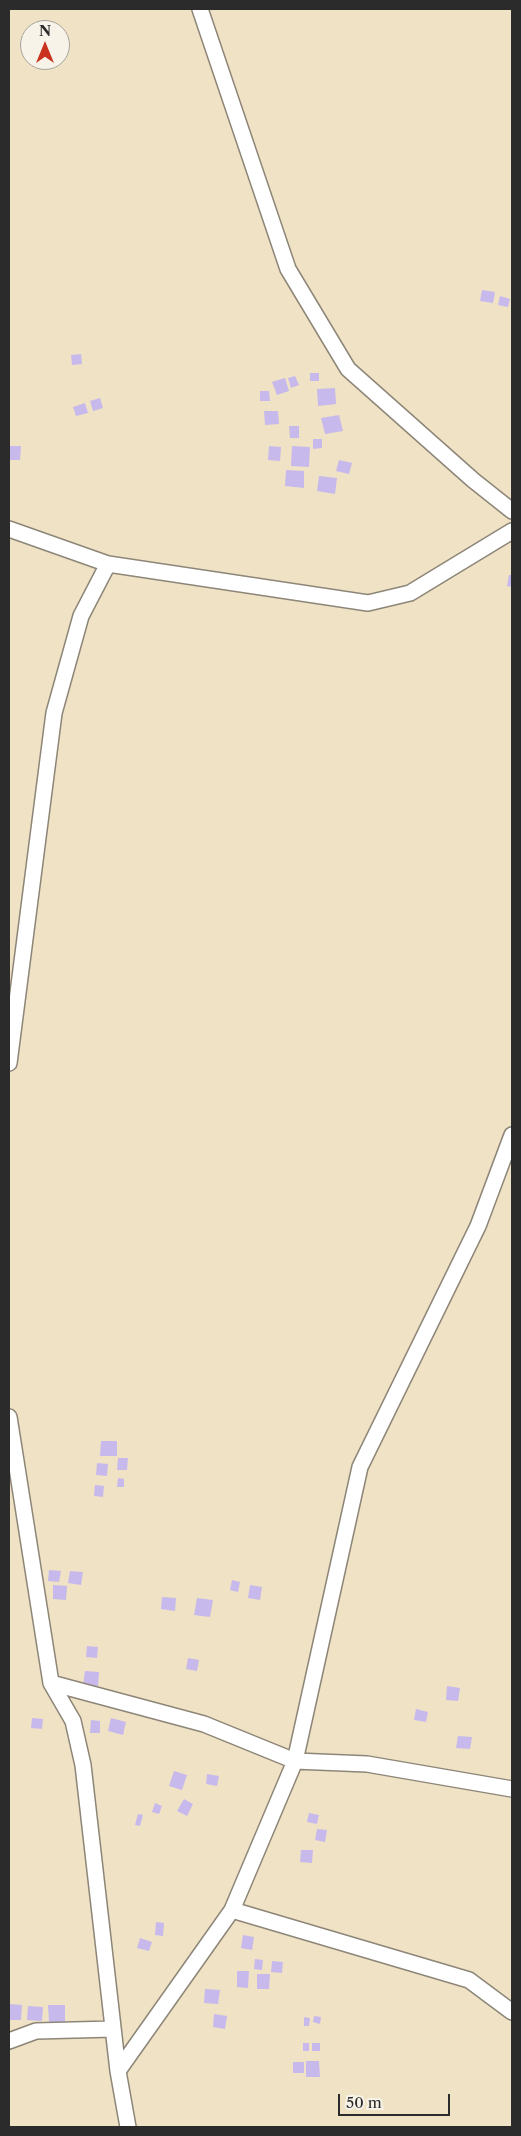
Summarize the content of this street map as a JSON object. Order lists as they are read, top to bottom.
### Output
{
  "scale_bar": "50 m",
  "north": "top"
}
